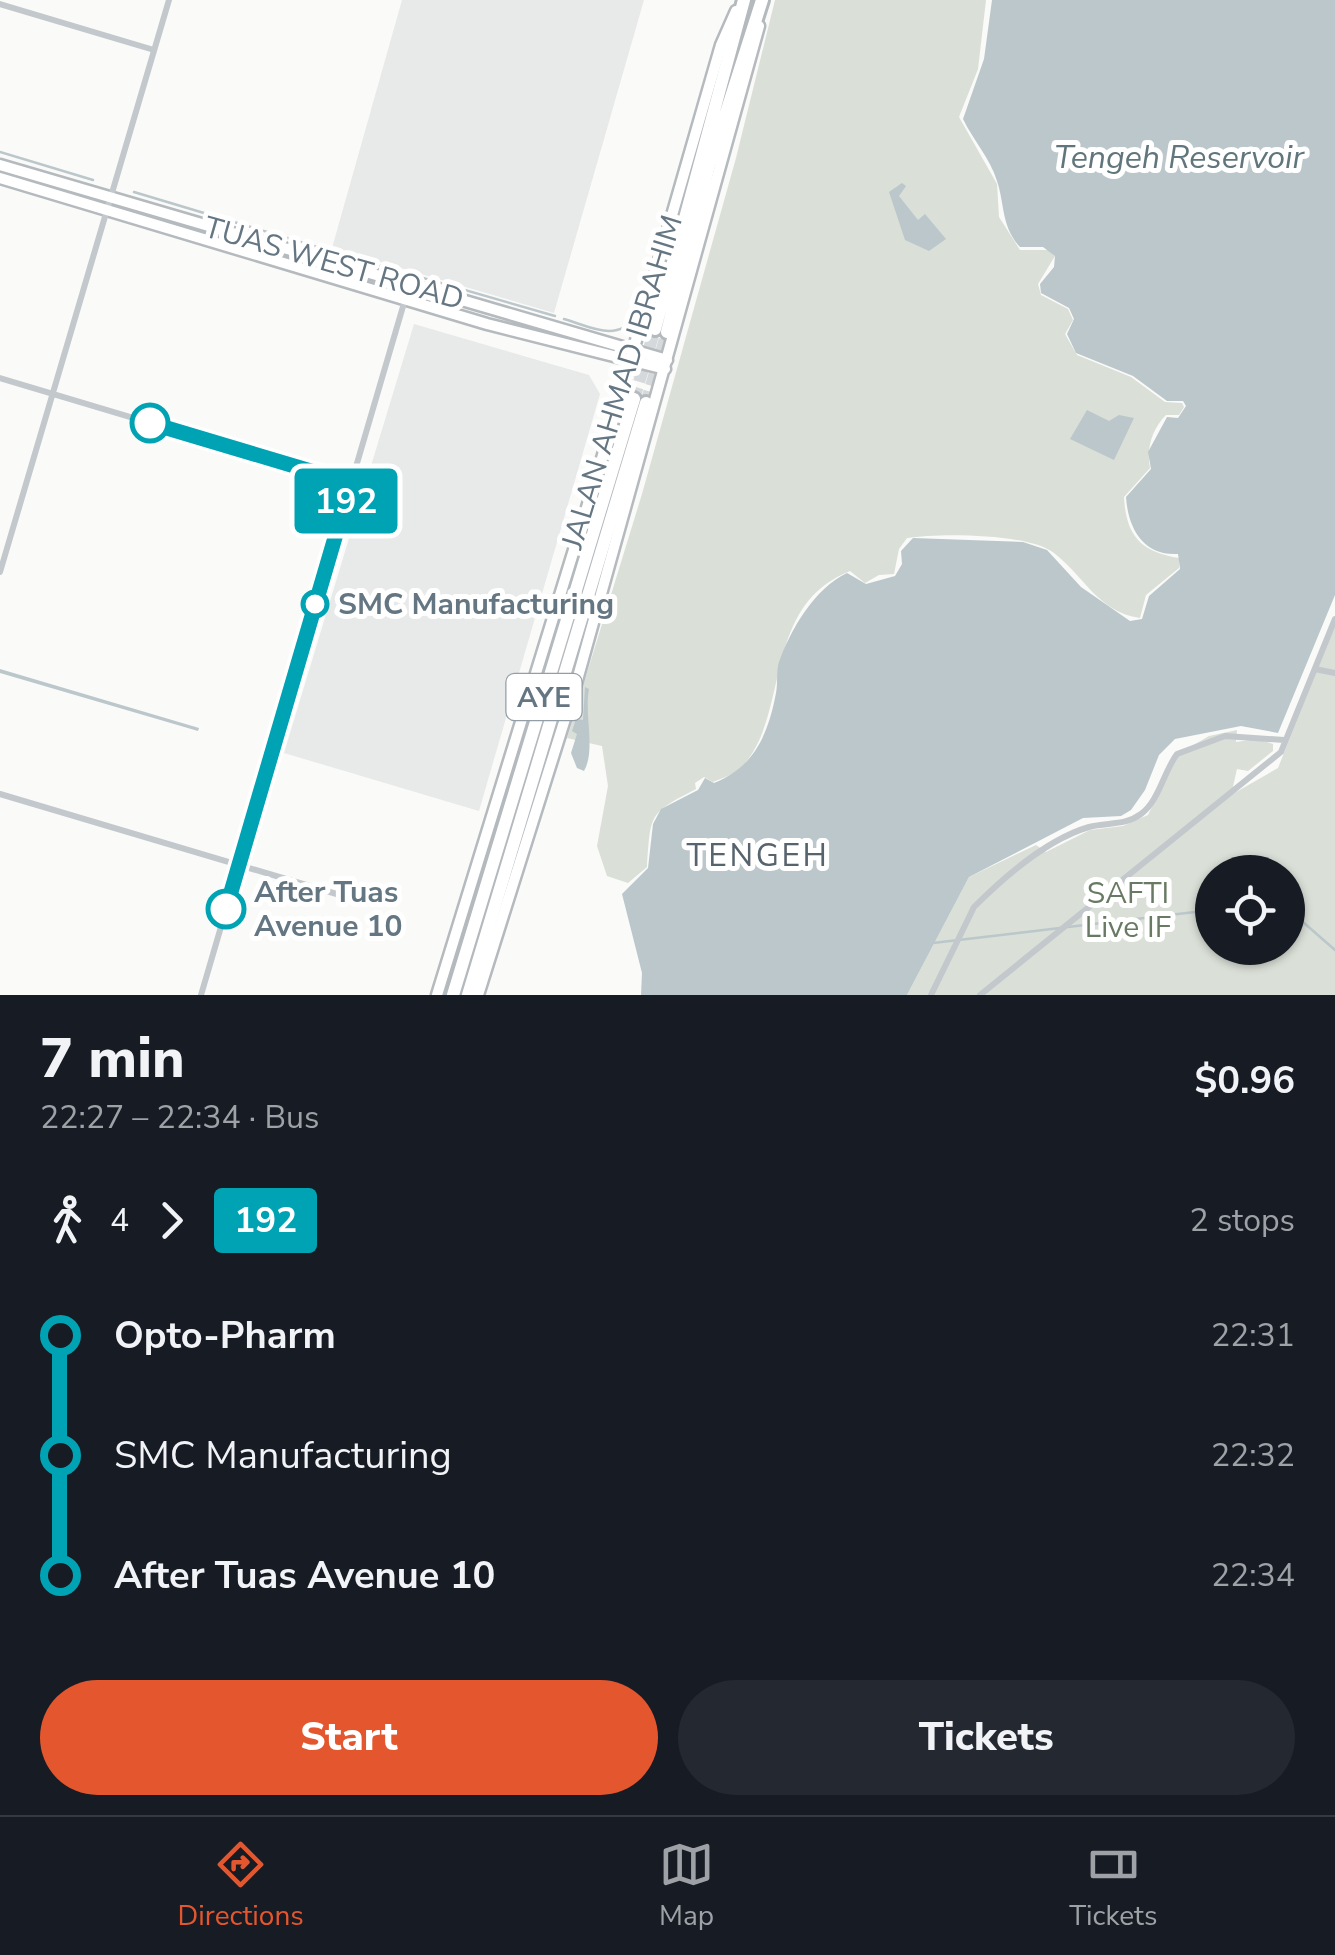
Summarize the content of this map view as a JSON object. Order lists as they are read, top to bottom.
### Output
{
  "streets": {
    "highway": ["AYE"],
    "main road": ["TUAS WEST ROAD", "JALAN AHMAD IBRAHIM"]
  },
  "crossings": [
    ["TUAS WEST ROAD", "JALAN AHMAD IBRAHIM"]
  ],
  "districts": ["TENGEH"],
  "water": ["Tengeh Reservoir"],
  "parks": ["SAFTI Live IF"],
  "places": ["SMC Manufacturing", "After Tuas Avenue 10"],
  "lines": ["bus line 192"],
  "page": {
    "on_map": "192",
    "heading": ["7 min", "22:27 – 22:34 · Bus", "$0.96"],
    "legs": ["4", "192", "2 stops"],
    "list": [
      {
        "name": "Opto-Pharm",
        "value": "22:31"
      },
      {
        "name": "SMC Manufacturing",
        "value": "22:32"
      },
      {
        "name": "After Tuas Avenue 10",
        "value": "22:34"
      }
    ],
    "buttons": ["Start", "Tickets"],
    "tabs": ["Directions", "Map", "Tickets"]
  }
}
